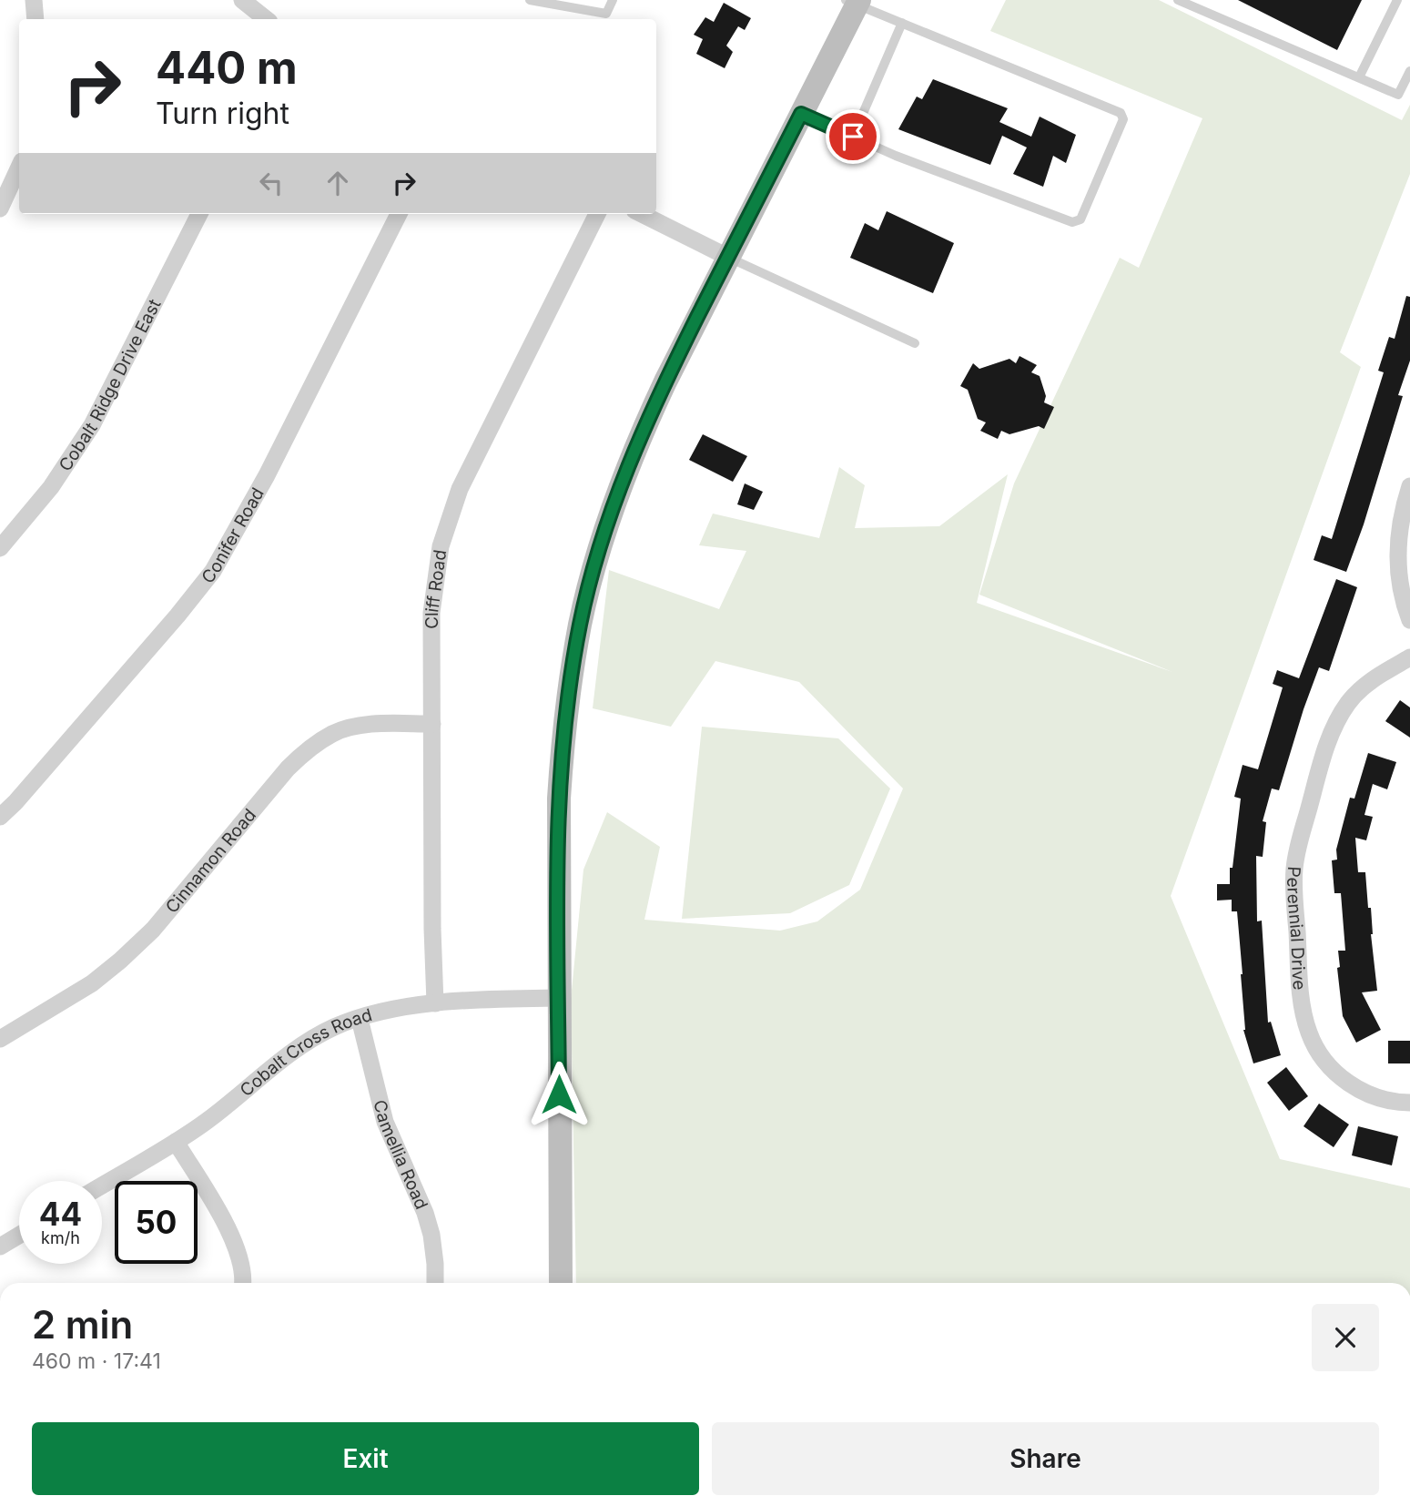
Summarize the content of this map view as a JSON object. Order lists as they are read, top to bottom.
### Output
{
  "streets": {
    "street": [
      "Cobalt Ridge Drive East",
      "Conifer Road",
      "Cliff Road",
      "Cinnamon Road",
      "Perennial Drive",
      "Cobalt Cross Road",
      "Camellia Road"
    ]
  },
  "crossings": [
    ["Cliff Road", "Cinnamon Road"],
    ["Cliff Road", "Cobalt Cross Road"],
    ["Cobalt Cross Road", "Camellia Road"]
  ],
  "page": {
    "turn": ["440 m", "Turn right"],
    "speed": "44 km/h",
    "limit": "50",
    "heading": ["2 min", "460 m · 17:41"],
    "buttons": ["Exit", "Share"]
  }
}
